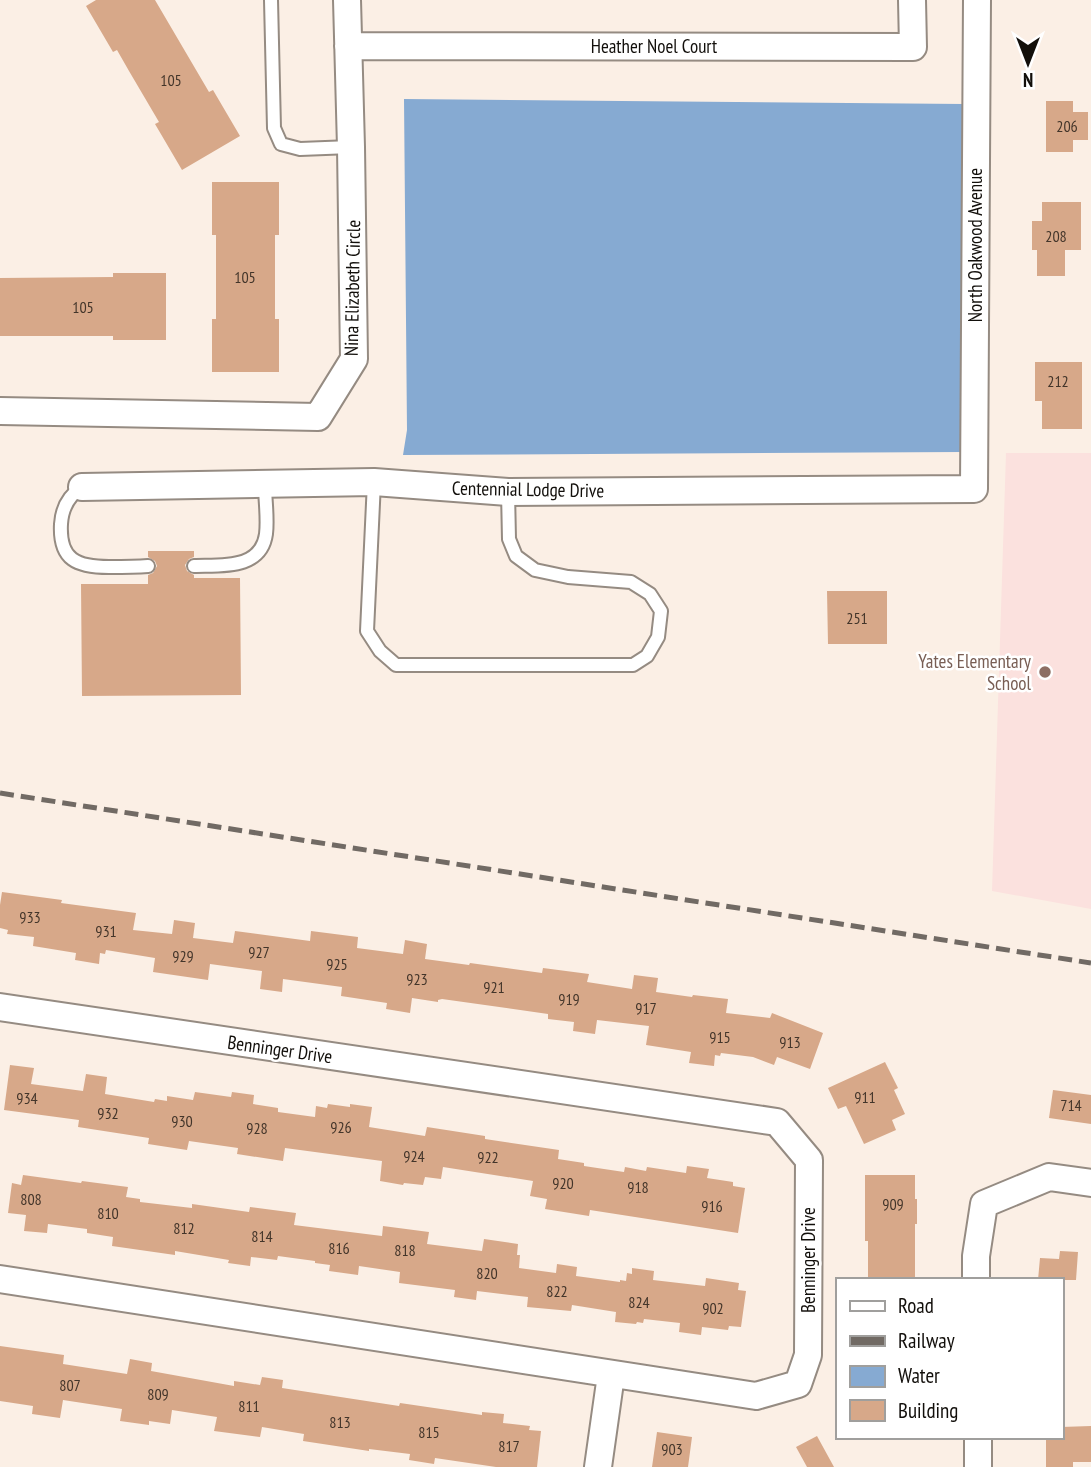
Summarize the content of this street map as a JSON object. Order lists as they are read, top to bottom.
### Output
{
  "streets": {
    "street": [
      "Heather Noel Court",
      "North Oakwood Avenue",
      "Nina Elizabeth Circle",
      "Centennial Lodge Drive",
      "Benninger Drive"
    ]
  },
  "crossings": [
    ["Heather Noel Court", "Nina Elizabeth Circle"],
    ["North Oakwood Avenue", "Centennial Lodge Drive"]
  ],
  "places": ["Yates Elementary School"],
  "house_numbers": [
    "105",
    "206",
    "208",
    "105",
    "105",
    "212",
    "251",
    "933",
    "931",
    "927",
    "929",
    "925",
    "923",
    "921",
    "919",
    "917",
    "915",
    "913",
    "911",
    "934",
    "714",
    "932",
    "930",
    "926",
    "928",
    "924",
    "922",
    "920",
    "918",
    "808",
    "909",
    "916",
    "810",
    "812",
    "814",
    "816",
    "818",
    "820",
    "822",
    "824",
    "902",
    "807",
    "809",
    "811",
    "813",
    "815",
    "817",
    "903"
  ],
  "legend": [
    "Road",
    "Railway",
    "Water",
    "Building"
  ],
  "north": "bottom"
}
